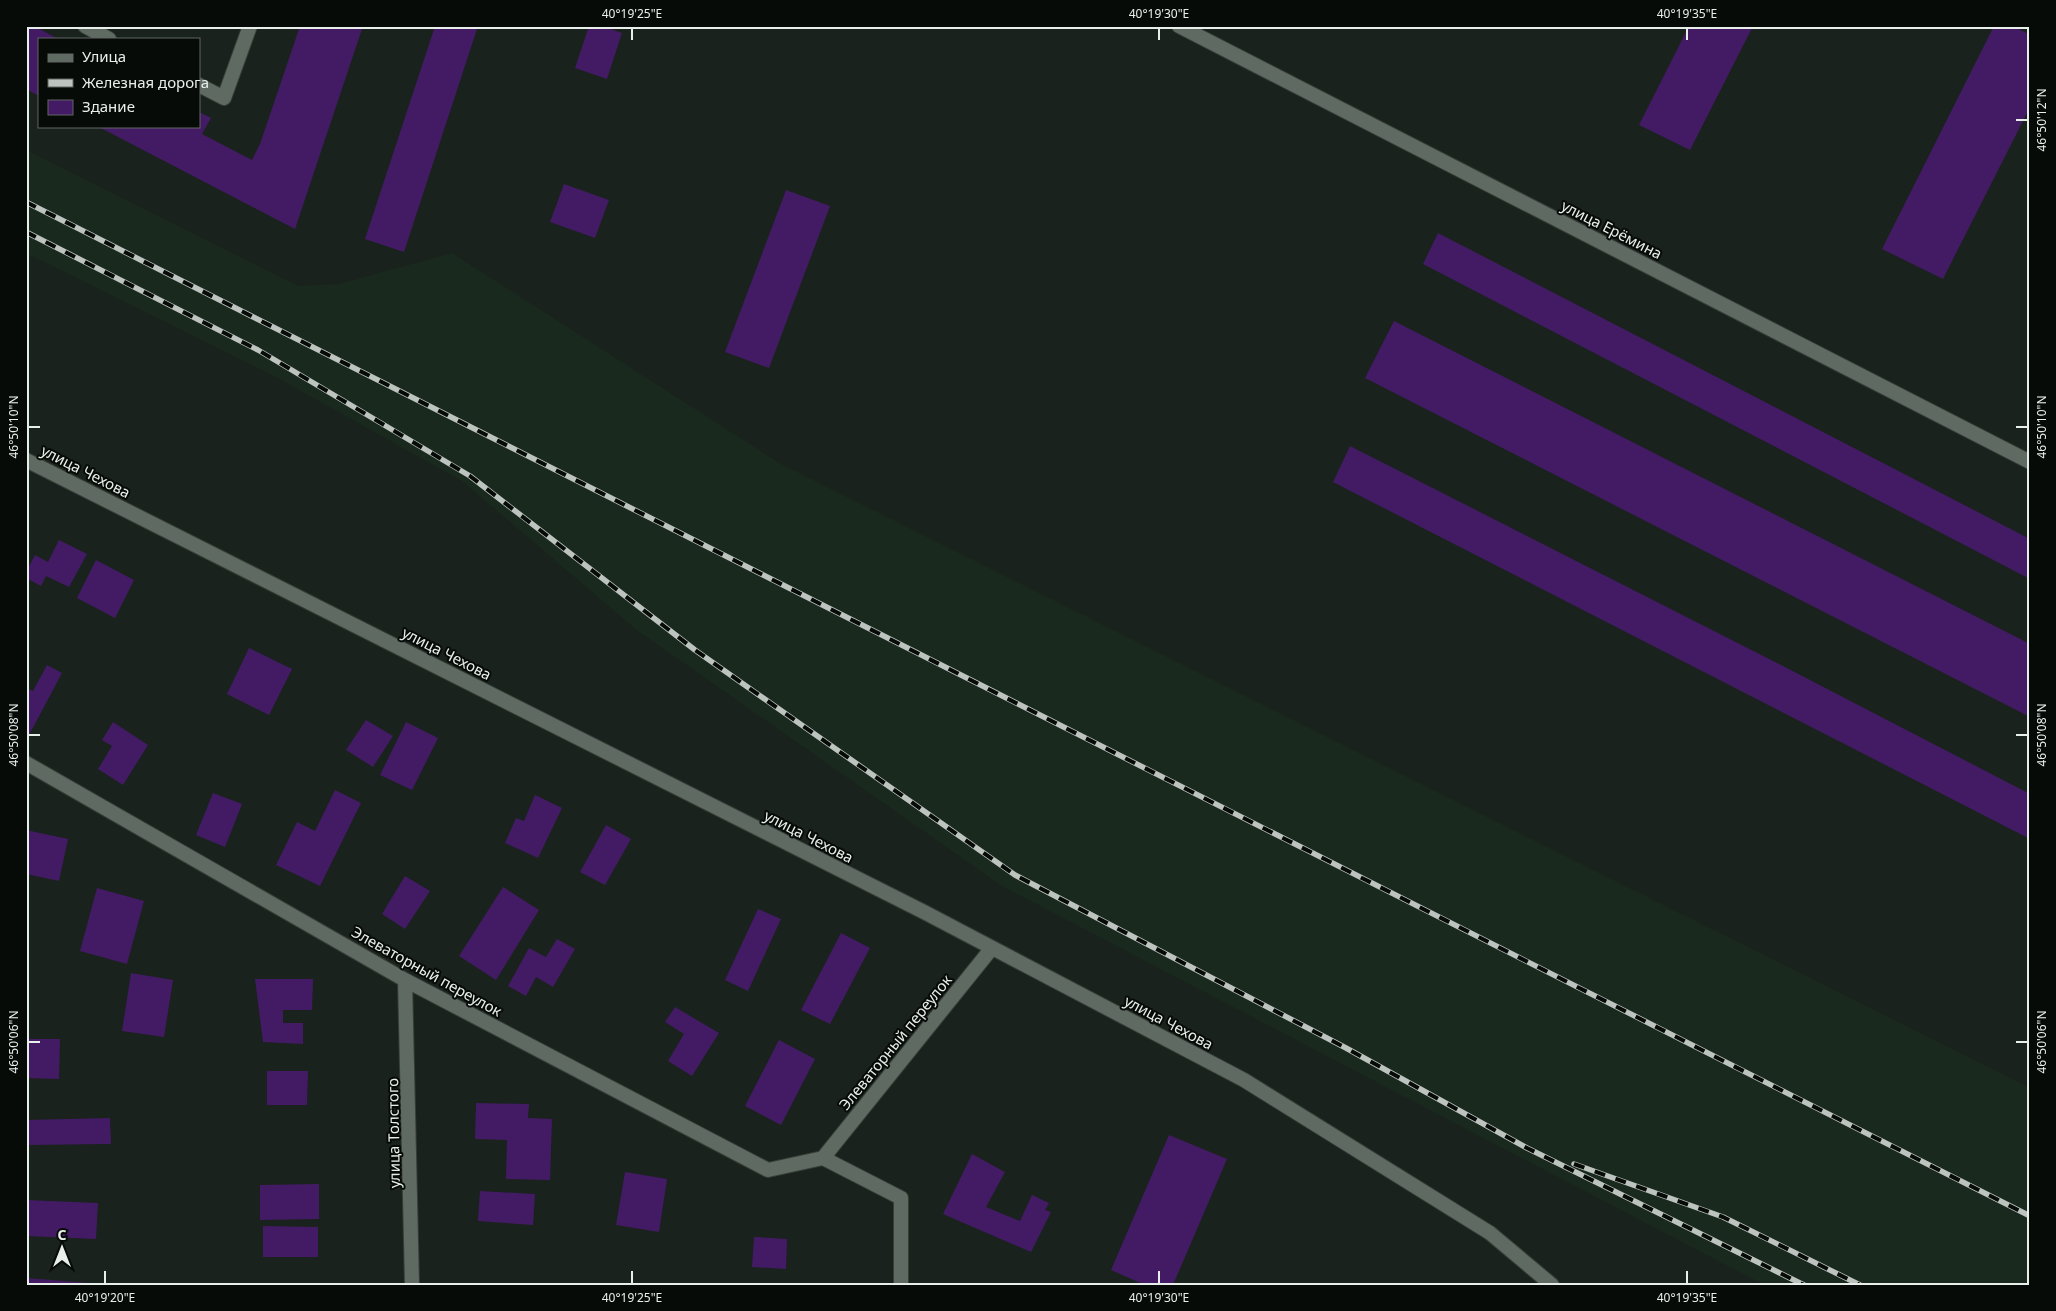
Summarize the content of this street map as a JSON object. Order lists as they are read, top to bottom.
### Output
{
  "streets": {
    "street": [
      "улица Ерёмина",
      "улица Чехова",
      "Элеваторный переулок",
      "улица Толстого"
    ]
  },
  "crossings": [
    ["улица Чехова", "Элеваторный переулок"],
    ["Элеваторный переулок", "улица Толстого"]
  ],
  "legend": ["Улица", "Железная дорога", "Здание"],
  "north": "top",
  "coordinates": [
    "40°19'25\"E",
    "40°19'30\"E",
    "40°19'35\"E",
    "46°50'12\"N",
    "46°50'10\"N",
    "46°50'08\"N",
    "46°50'06\"N",
    "40°19'20\"E"
  ]
}
